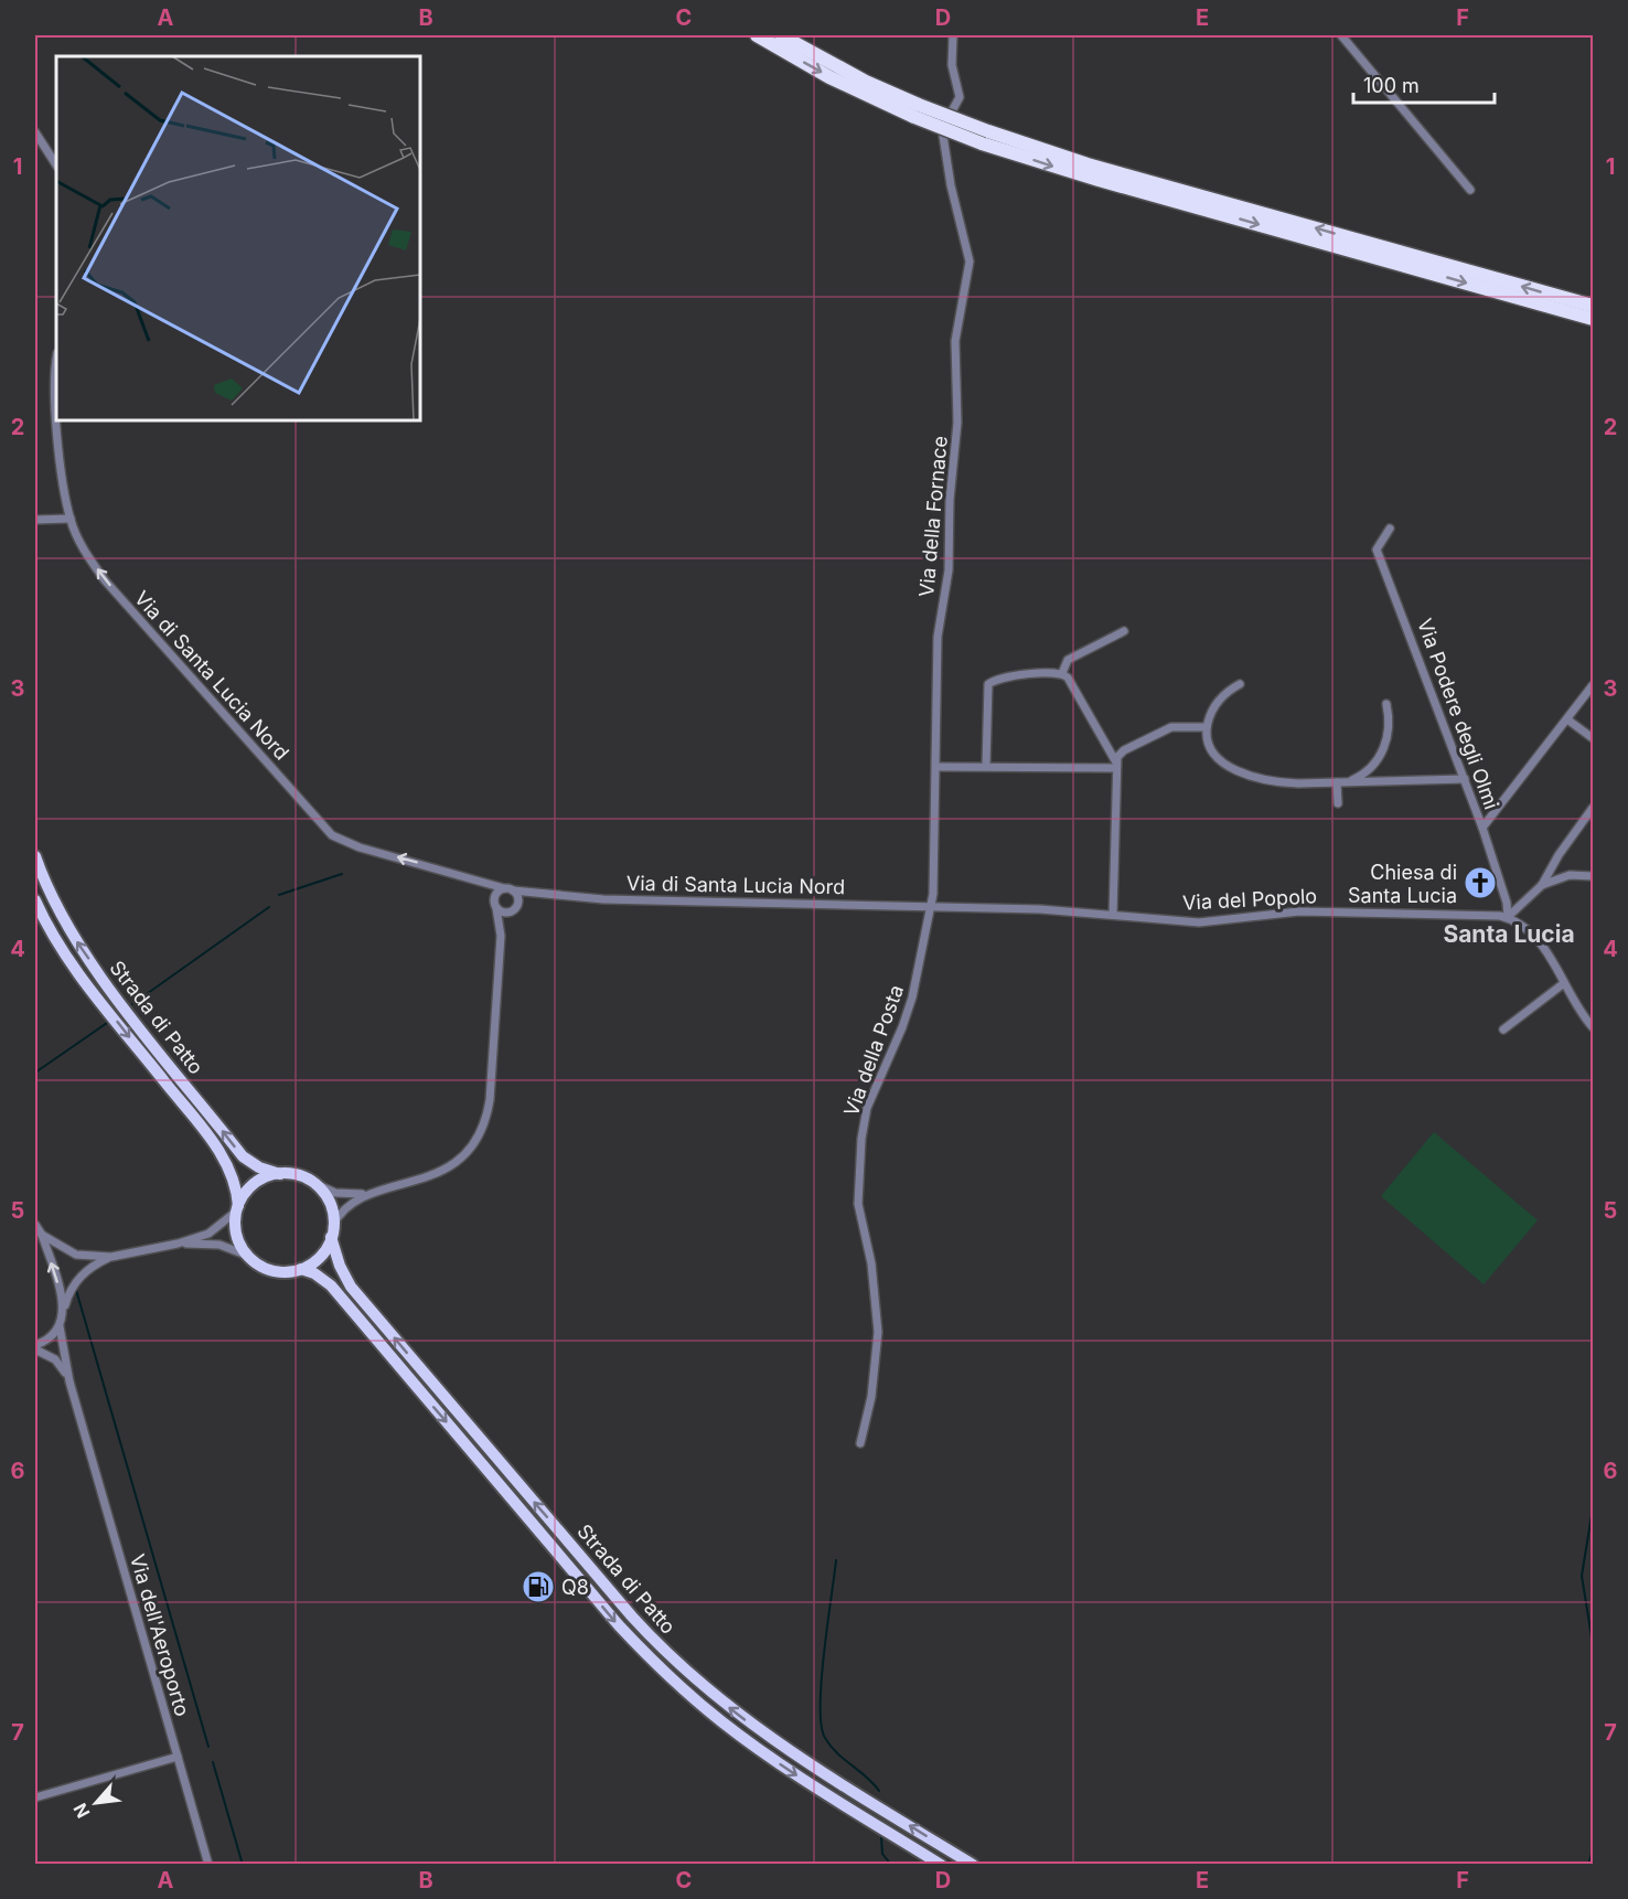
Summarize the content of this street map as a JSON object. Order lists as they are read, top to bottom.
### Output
{
  "streets": {
    "main road": ["Strada di Patto"],
    "street": [
      "Via della Fornace",
      "Via di Santa Lucia Nord",
      "Via Podere degli Olmi",
      "Via del Popolo",
      "Via della Posta",
      "Via dell'Aeroporto"
    ]
  },
  "crossings": [
    ["Via della Fornace", "Via di Santa Lucia Nord"],
    ["Via della Fornace", "Via del Popolo"],
    ["Via della Fornace", "Via della Posta"],
    ["Via di Santa Lucia Nord", "Via del Popolo"],
    ["Via di Santa Lucia Nord", "Via della Posta"],
    ["Via Podere degli Olmi", "Via del Popolo"],
    ["Via del Popolo", "Via della Posta"]
  ],
  "one_way": ["Via di Santa Lucia Nord"],
  "districts": ["Santa Lucia"],
  "places": {
    "church": ["Chiesa di Santa Lucia"],
    "fuel station": ["Q8"]
  },
  "scale_bar": "100 m",
  "north": "bottom left",
  "grid": {
    "columns": [
      "A",
      "B",
      "C",
      "D",
      "E",
      "F"
    ],
    "rows": [
      "1",
      "2",
      "3",
      "4",
      "5",
      "6",
      "7"
    ]
  }
}
